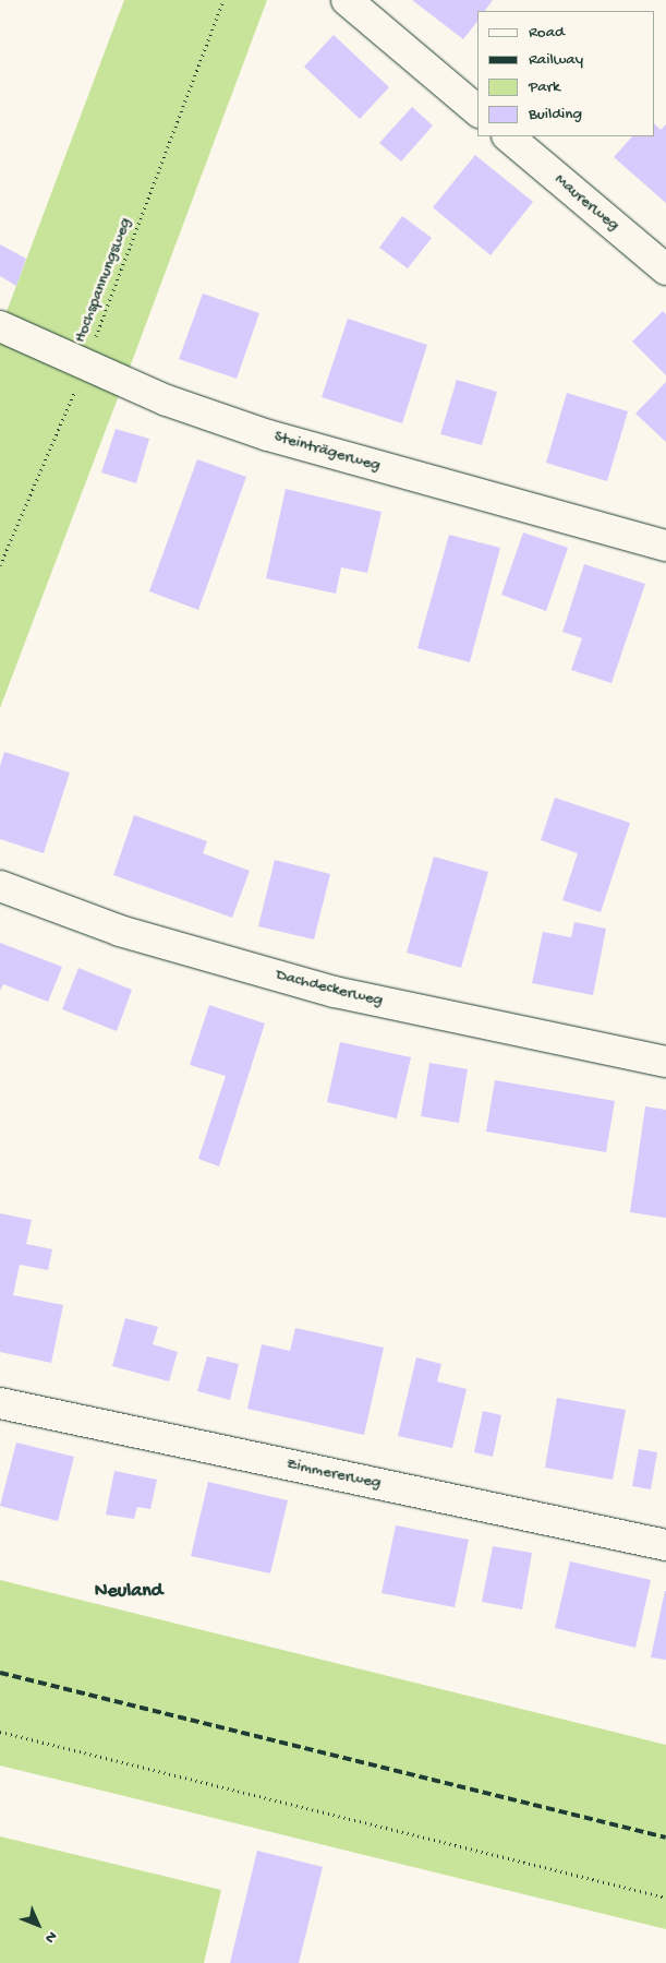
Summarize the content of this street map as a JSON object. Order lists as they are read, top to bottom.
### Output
{
  "streets": {
    "lane": [
      "Maurerweg",
      "Steinträgerweg",
      "Dachdeckerweg",
      "Zimmererweg"
    ],
    "path": ["Hochspannungsweg"]
  },
  "crossings": [
    ["Hochspannungsweg", "Steinträgerweg"]
  ],
  "districts": ["Neuland"],
  "legend": [
    "Road",
    "Railway",
    "Park",
    "Building"
  ],
  "north": "bottom right"
}
